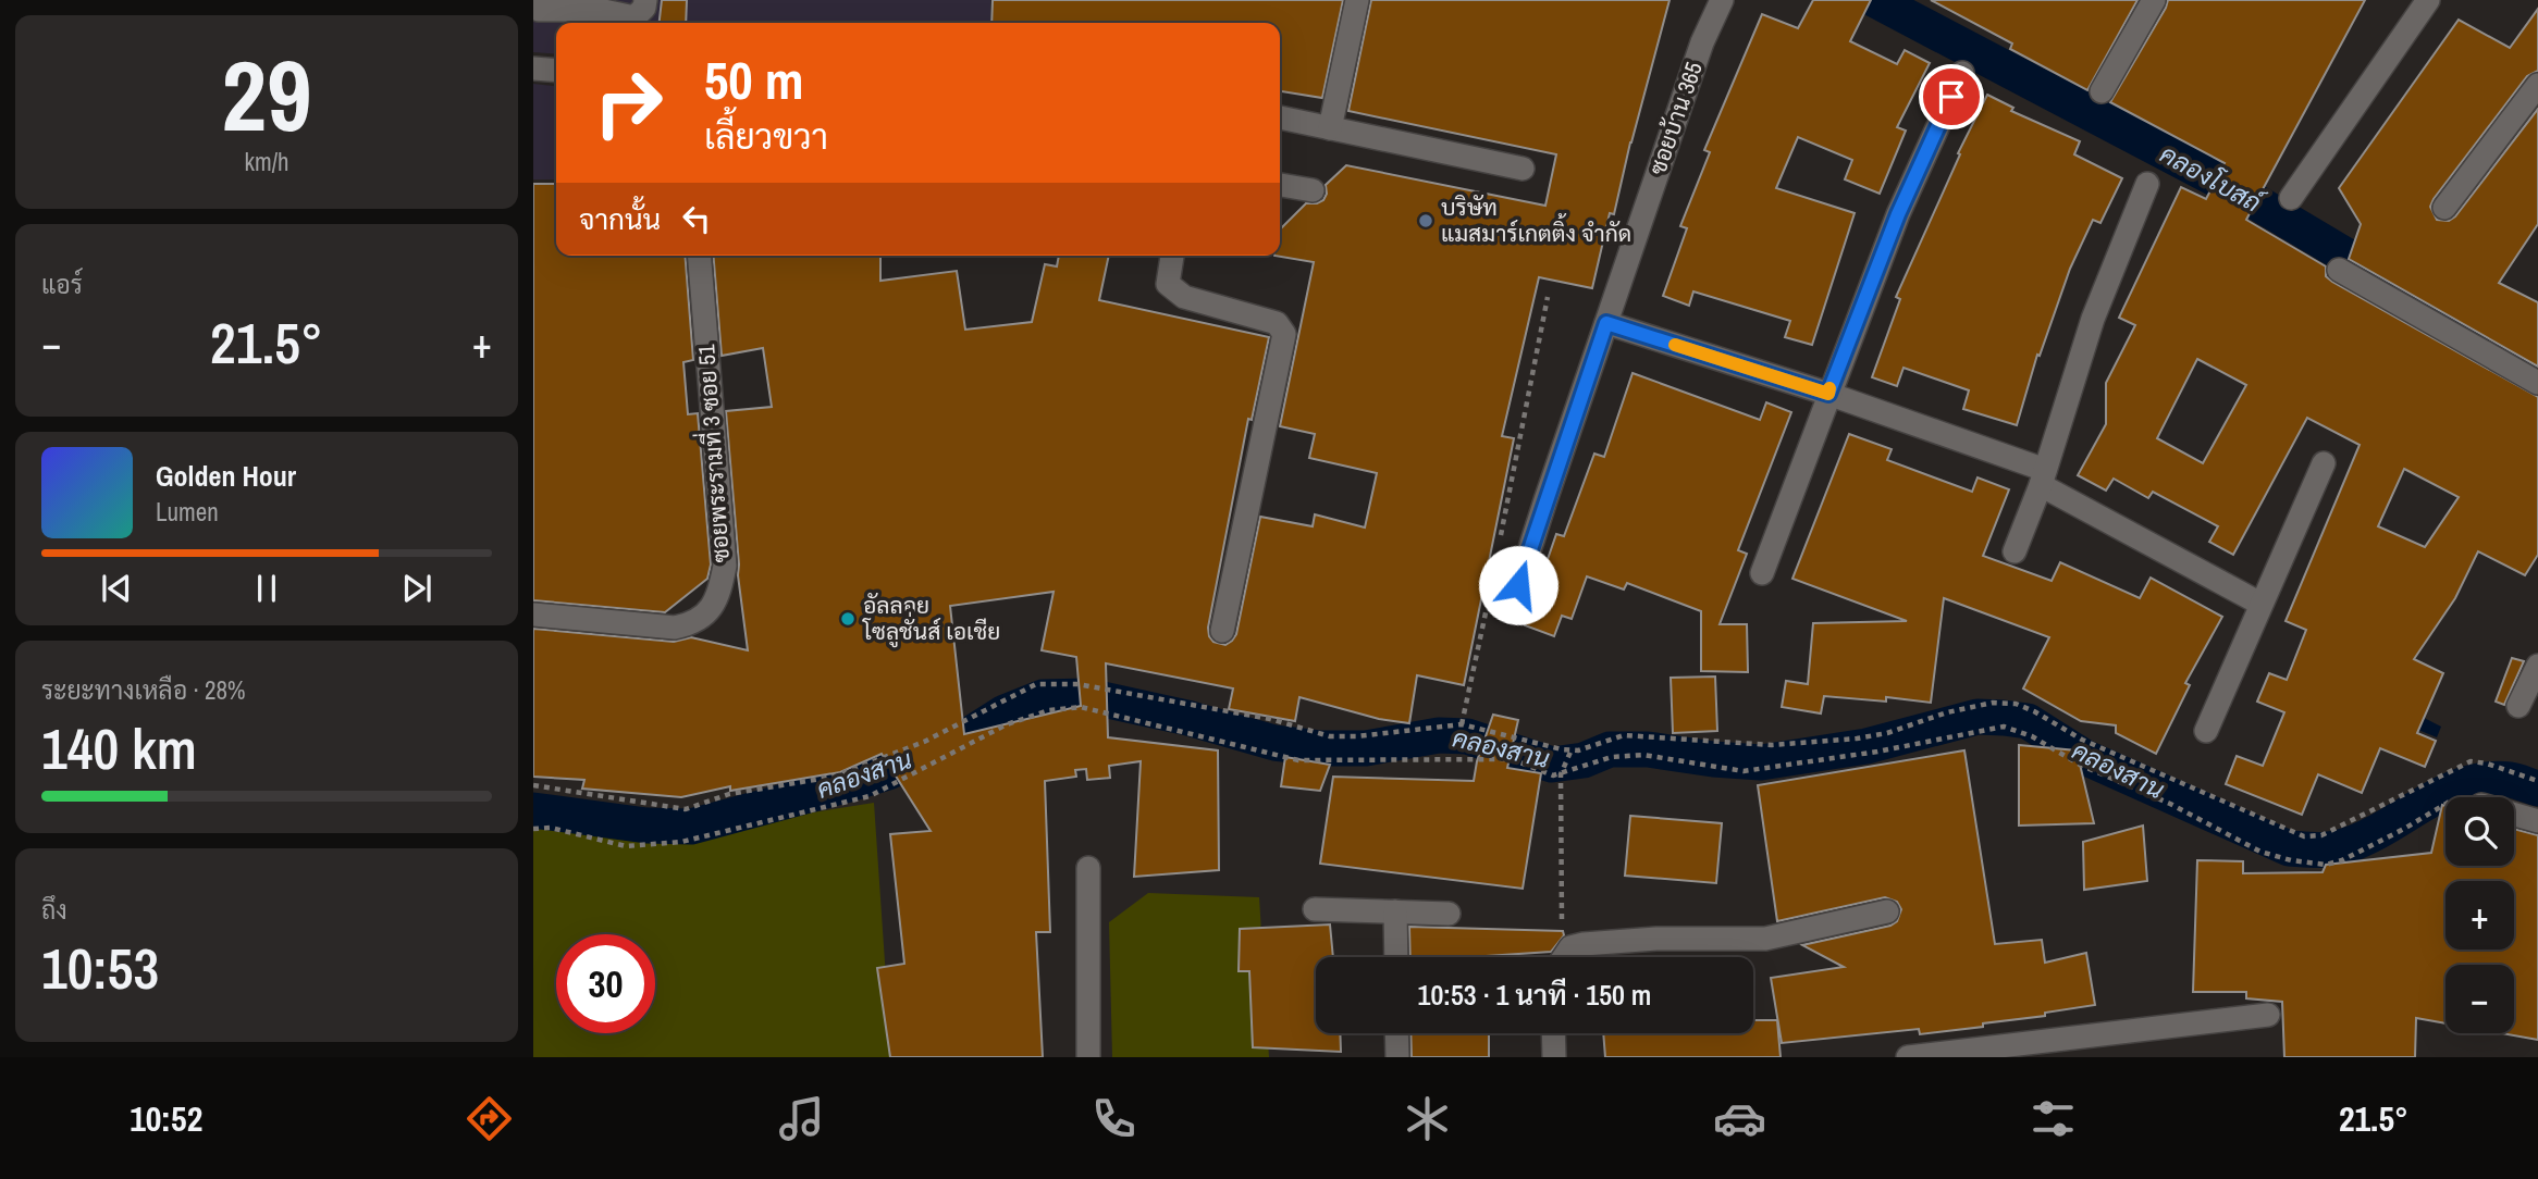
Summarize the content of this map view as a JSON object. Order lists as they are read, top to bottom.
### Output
{
  "streets": {
    "street": ["ซอยบ้าน 365", "ซอยพระรามที่ 3 ซอย 51"]
  },
  "water": ["คลองโบสถ์", "คลองสาน"],
  "places": ["บริษัท แมสมาร์เกตติ้ง จำกัด", "อัลลอย โซลูชั่นส์ เอเชีย"],
  "page": {
    "tile": [
      ["29", "km/h"],
      "แอร์",
      ["ระยะทางเหลือ · 28%", "140 km"],
      ["ถึง", "10:53"]
    ],
    "turn": ["50 m", "เลี้ยวขวา"],
    "then": "จากนั้น",
    "heat": ["−", "21.5°", "+"],
    "song": ["Golden Hour", "Lumen"],
    "map_buttons": ["+", "−"],
    "limit": "30",
    "trip": "10:53 · 1 นาที · 150 m",
    "tabs": ["10:52", "21.5°"]
  }
}
